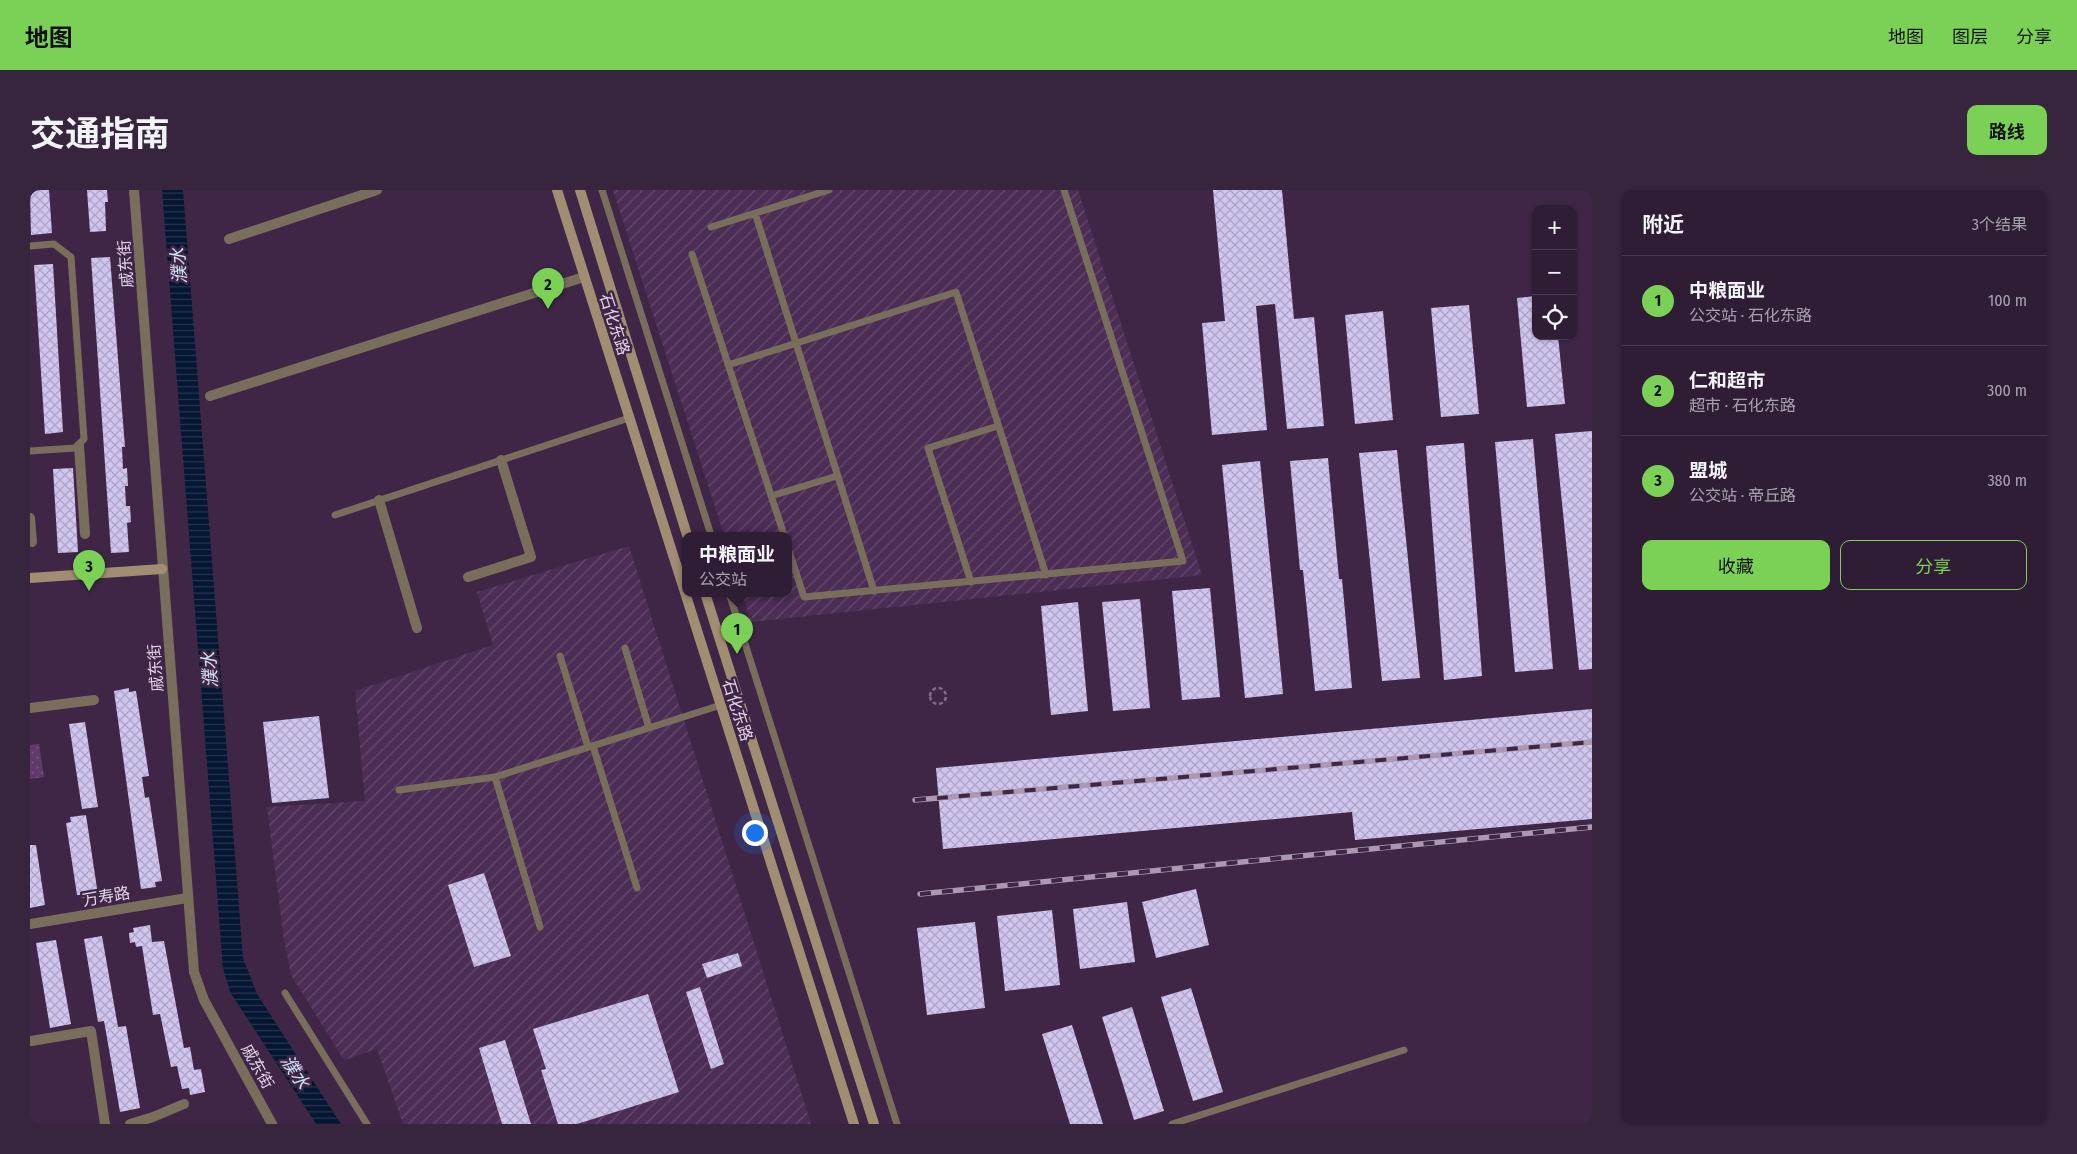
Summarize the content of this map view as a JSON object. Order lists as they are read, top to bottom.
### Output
{
  "streets": {
    "main road": ["石化东路"],
    "street": ["戚东街", "万寿路"]
  },
  "crossings": [
    ["戚东街", "万寿路"]
  ],
  "water": ["濮水"],
  "page": {
    "header": "地图",
    "nav": ["地图", "图层", "分享"],
    "title": "交通指南",
    "buttons": [
      "路线",
      ["收藏", "分享"]
    ],
    "heading": ["附近", "3个结果"],
    "map_buttons": ["+", "−"],
    "list": [
      {
        "mark": "1",
        "name": "中粮面业",
        "note": "公交站 · 石化东路",
        "value": "100 m"
      },
      {
        "mark": "2",
        "name": "仁和超市",
        "note": "超市 · 石化东路",
        "value": "300 m"
      },
      {
        "mark": "3",
        "name": "盟城",
        "note": "公交站 · 帝丘路",
        "value": "380 m"
      }
    ],
    "pins": ["2", "3", "1"],
    "popup": ["中粮面业", "公交站"]
  }
}
